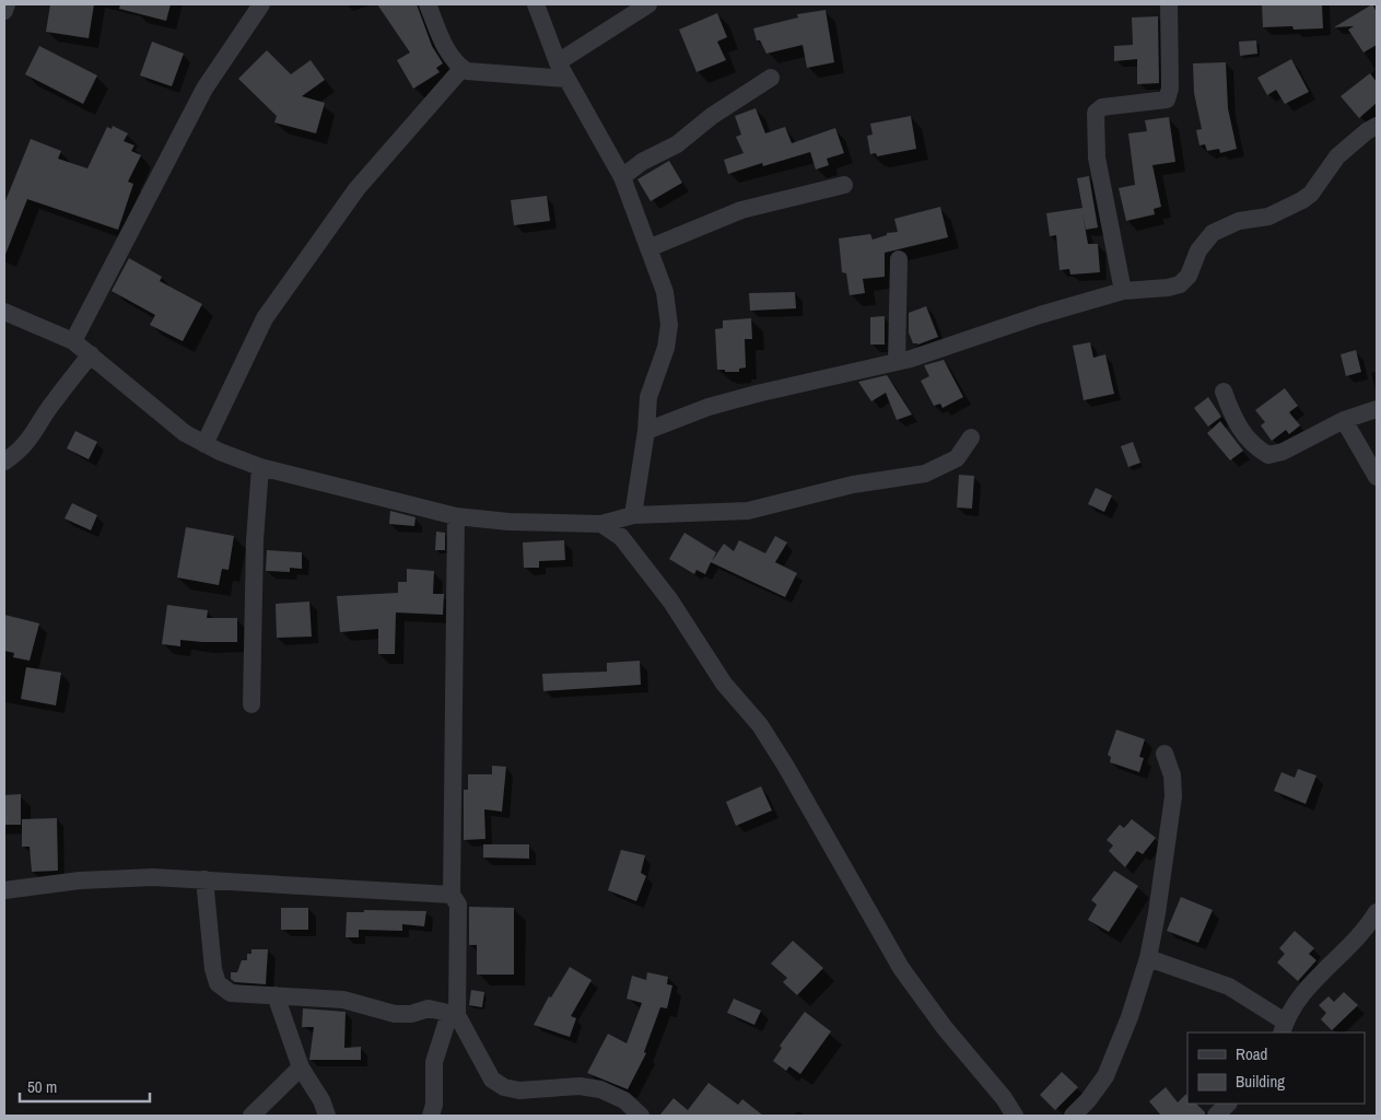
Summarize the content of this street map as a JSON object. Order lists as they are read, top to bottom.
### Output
{
  "legend": ["Road", "Building"],
  "scale_bar": "50 m"
}
